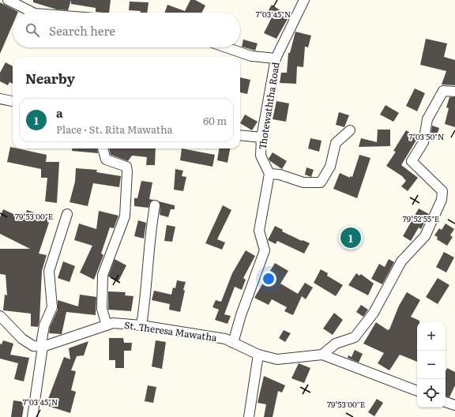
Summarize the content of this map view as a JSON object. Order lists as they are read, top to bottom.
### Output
{
  "streets": {
    "street": ["Thotewaththa Road", "St. Theresa Mawatha"]
  },
  "page": {
    "search": "Search here",
    "heading": "Nearby",
    "list": [
      {
        "mark": "1",
        "name": "a",
        "note": "Place · St. Rita Mawatha",
        "value": "60 m"
      }
    ],
    "pins": "1",
    "map_buttons": ["+", "−"]
  },
  "coordinates": [
    "7°03'45\"N",
    "7°03'50\"N",
    "79°53'00\"E",
    "79°52'55\"E"
  ]
}
